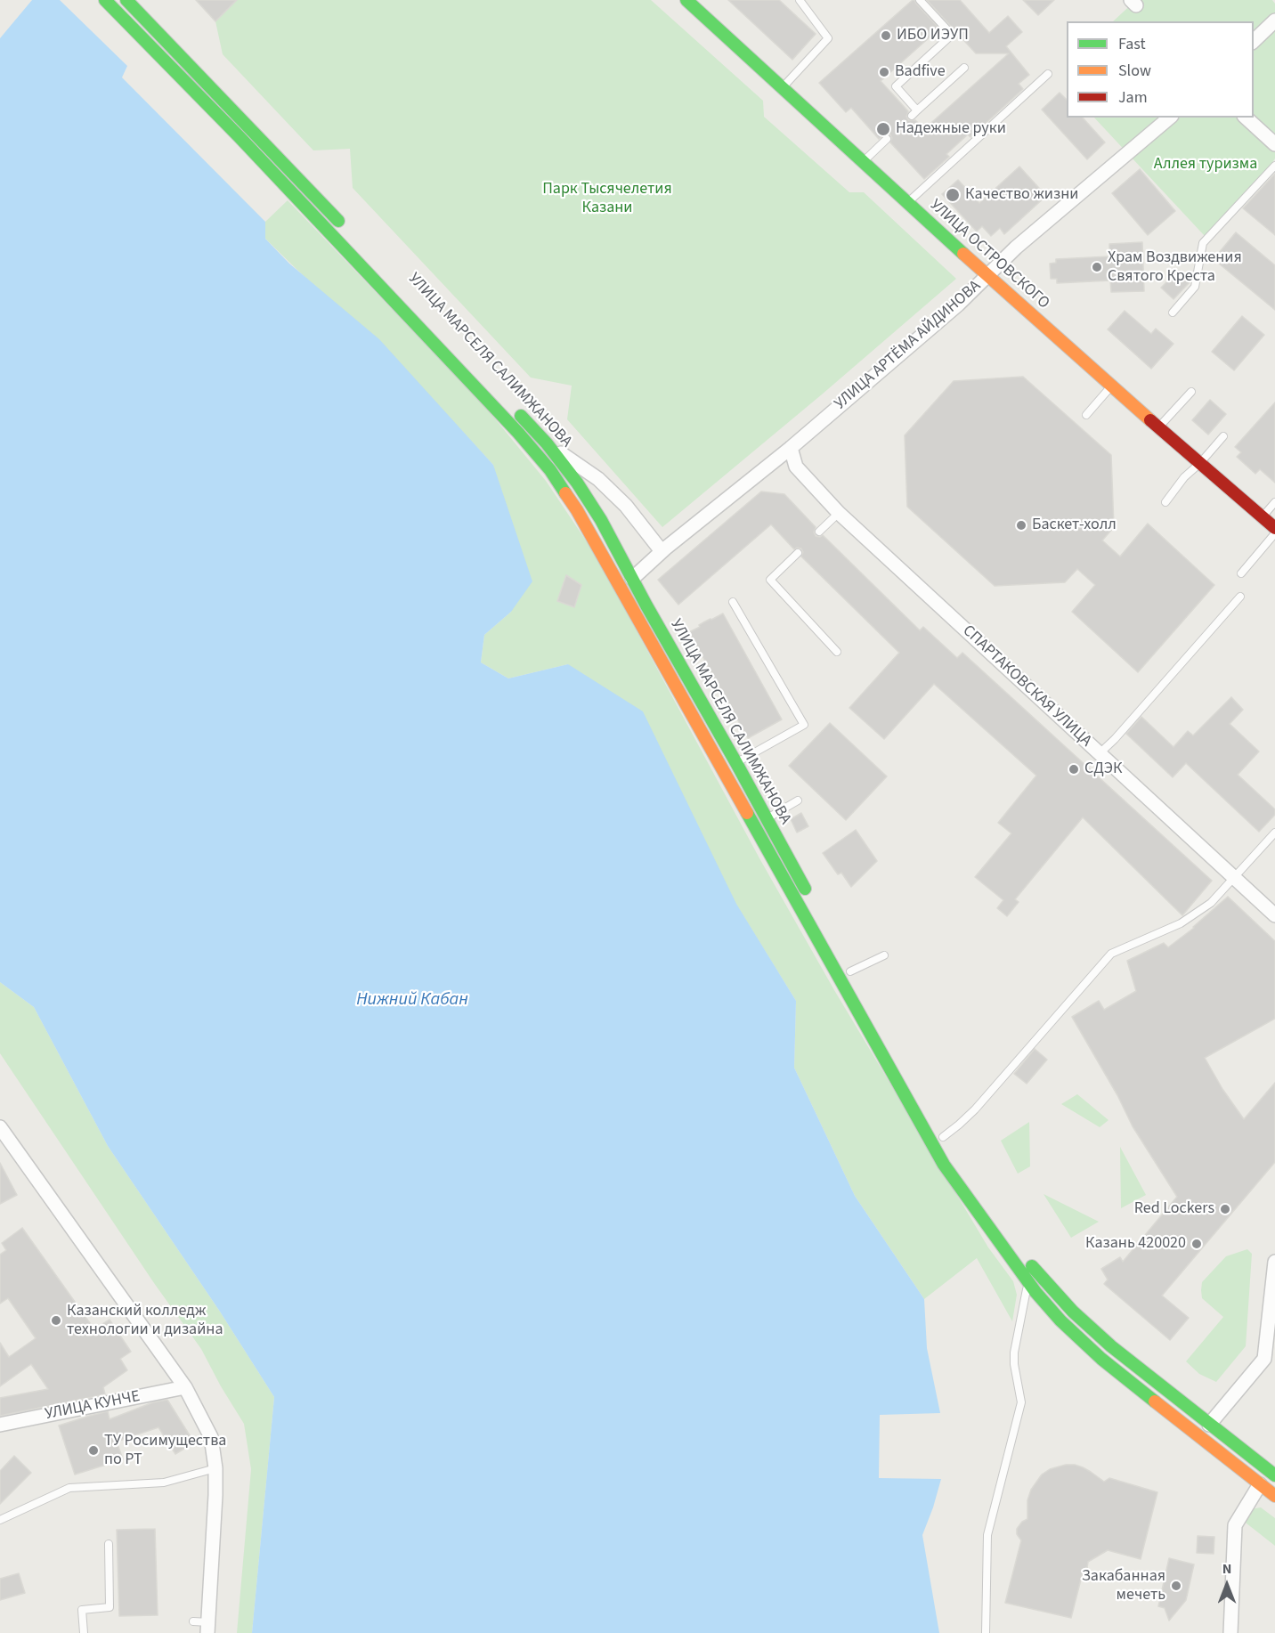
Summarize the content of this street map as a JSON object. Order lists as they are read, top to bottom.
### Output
{
  "streets": {
    "main road": ["УЛИЦА ОСТРОВСКОГО", "УЛИЦА МАРСЕЛЯ САЛИМЖАНОВА"],
    "street": ["УЛИЦА АРТЁМА АЙДИНОВА", "СПАРТАКОВСКАЯ УЛИЦА", "УЛИЦА КУНЧЕ"]
  },
  "crossings": [
    ["УЛИЦА ОСТРОВСКОГО", "УЛИЦА АРТЁМА АЙДИНОВА"],
    ["УЛИЦА АРТЁМА АЙДИНОВА", "УЛИЦА МАРСЕЛЯ САЛИМЖАНОВА"],
    ["УЛИЦА АРТЁМА АЙДИНОВА", "СПАРТАКОВСКАЯ УЛИЦА"]
  ],
  "water": ["Нижний Кабан"],
  "parks": ["Аллея туризма", "Парк Тысячелетия Казани"],
  "places": [
    "ИБО ИЭУП",
    "Badfive",
    "Надежные руки",
    "Качество жизни",
    "Храм Воздвижения Святого Креста",
    "Баскет-холл",
    "СДЭК",
    "Red Lockers",
    "Казань 420020",
    "Казанский колледж технологии и дизайна",
    "ТУ Росимущества по РТ",
    "Закабанная мечеть"
  ],
  "legend": ["Fast", "Slow", "Jam"],
  "north": "top"
}
